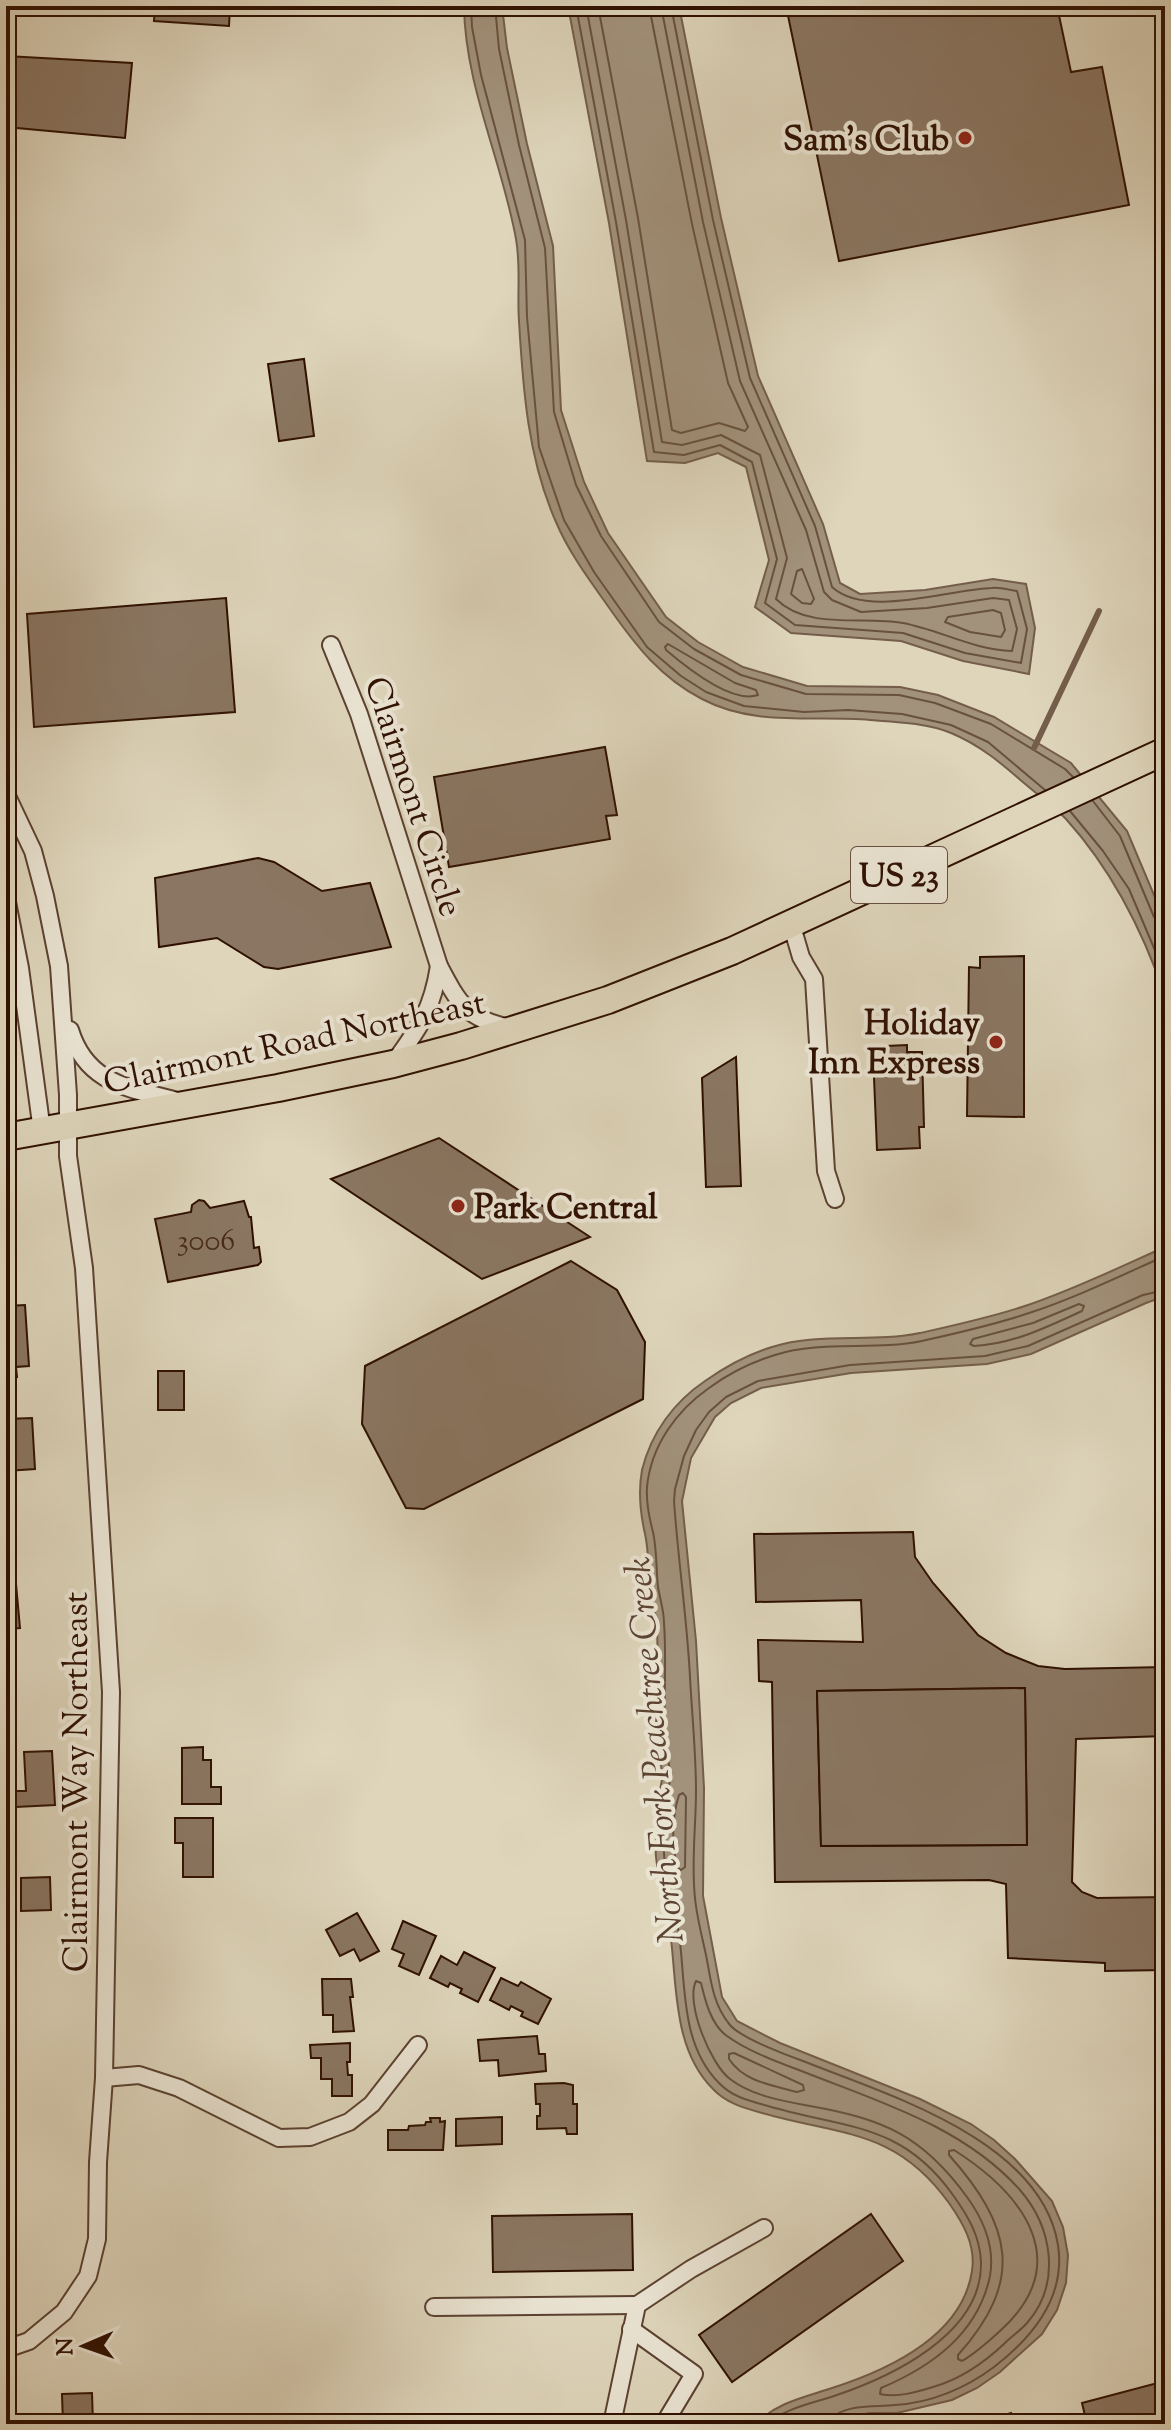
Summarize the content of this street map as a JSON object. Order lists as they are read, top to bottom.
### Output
{
  "streets": {
    "main road": ["US 23", "Clairmont Road Northeast"],
    "street": ["Clairmont Circle", "Clairmont Way Northeast"]
  },
  "crossings": [
    ["Clairmont Circle", "Clairmont Road Northeast"],
    ["Clairmont Road Northeast", "Clairmont Way Northeast"]
  ],
  "water": ["North Fork Peachtree Creek"],
  "places": ["Sam's Club", "Holiday Inn Express", "Park Central"],
  "house_numbers": ["3006"],
  "north": "left"
}
